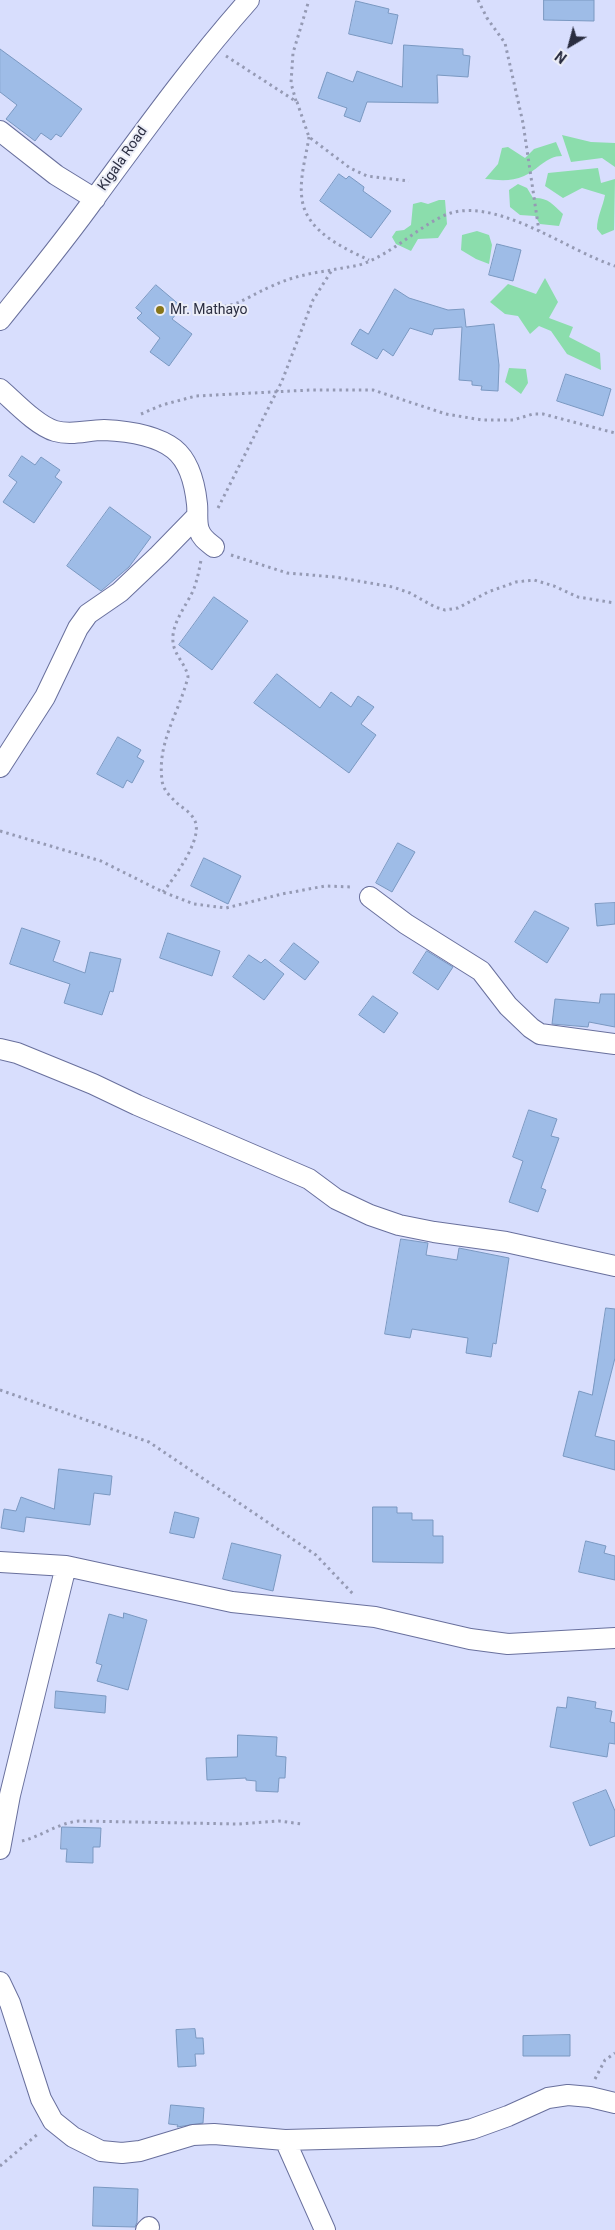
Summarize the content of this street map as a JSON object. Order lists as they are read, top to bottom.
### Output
{
  "streets": {
    "street": ["Kigala Road"]
  },
  "places": ["Mr. Mathayo"],
  "north": "bottom left"
}
